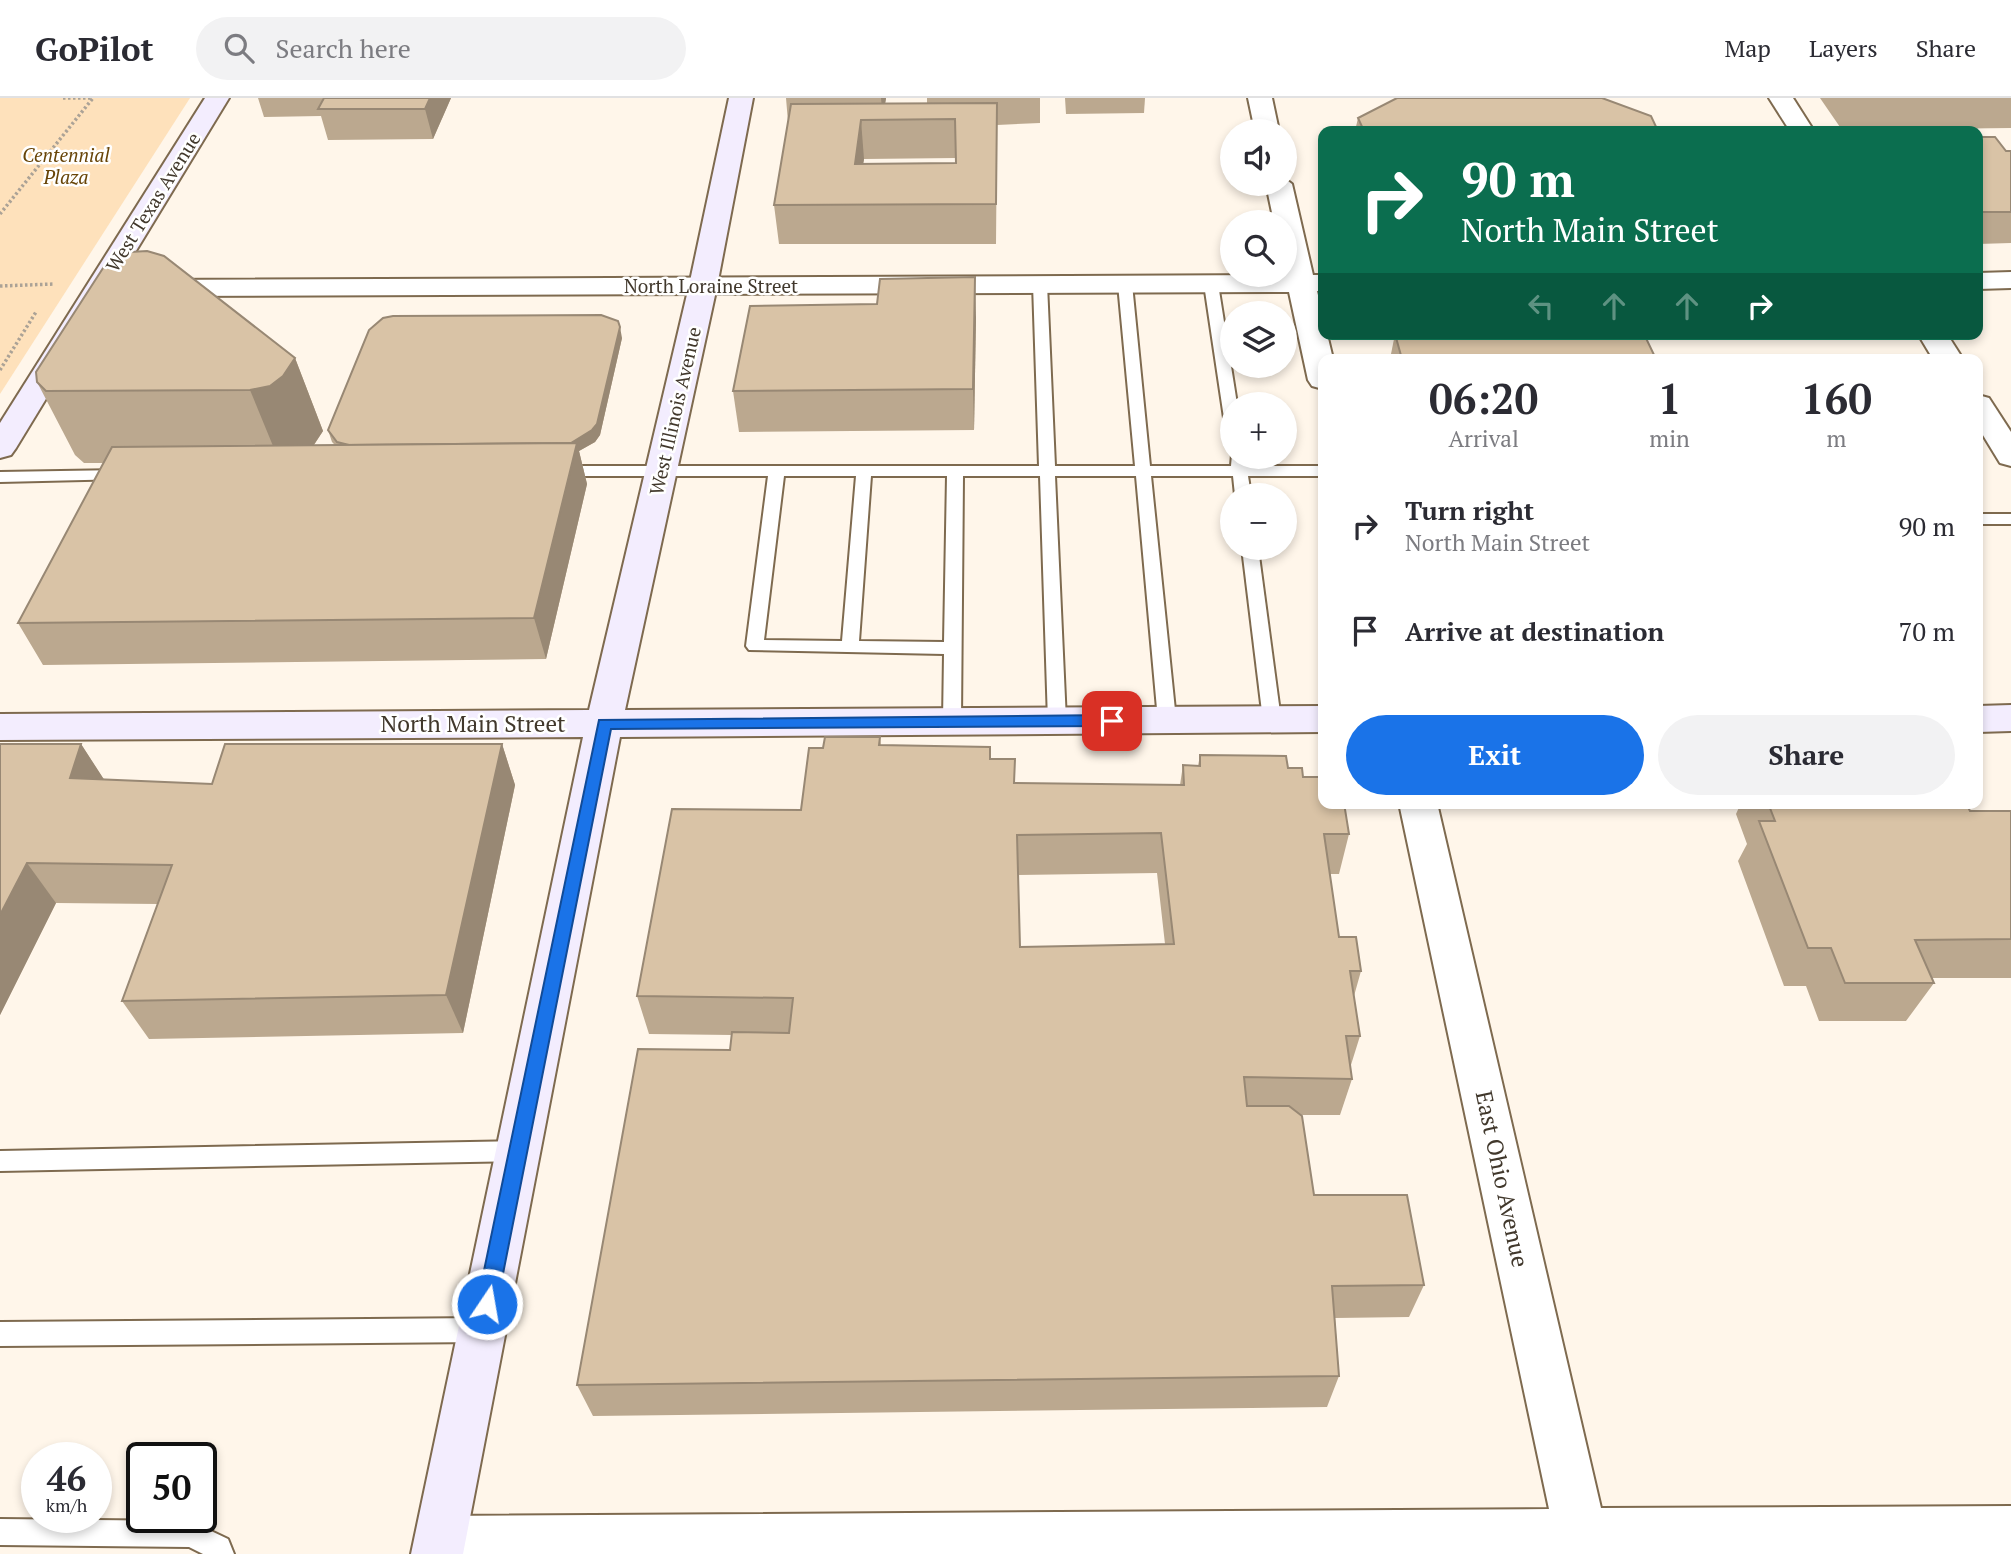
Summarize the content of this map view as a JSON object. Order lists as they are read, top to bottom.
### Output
{
  "streets": {
    "main road": ["West Texas Avenue", "West Illinois Avenue", "North Main Street"],
    "street": ["North Loraine Street", "East Ohio Avenue"]
  },
  "crossings": [
    ["West Texas Avenue", "North Loraine Street"],
    ["North Loraine Street", "West Illinois Avenue"],
    ["West Illinois Avenue", "North Main Street"]
  ],
  "parks": ["Centennial Plaza"],
  "page": {
    "header": "GoPilot",
    "search": "Search here",
    "nav": ["Map", "Layers", "Share"],
    "map_buttons": ["+", "−"],
    "turn": ["90 m", "North Main Street"],
    "eta": [
      "06:20",
      "Arrival",
      "1",
      "min",
      "160",
      "m"
    ],
    "list": [
      {
        "name": "Turn right",
        "note": "North Main Street",
        "value": "90 m"
      },
      {
        "name": "Arrive at destination",
        "value": "70 m"
      }
    ],
    "buttons": ["Exit", "Share"],
    "speed": "46 km/h",
    "limit": "50"
  }
}
